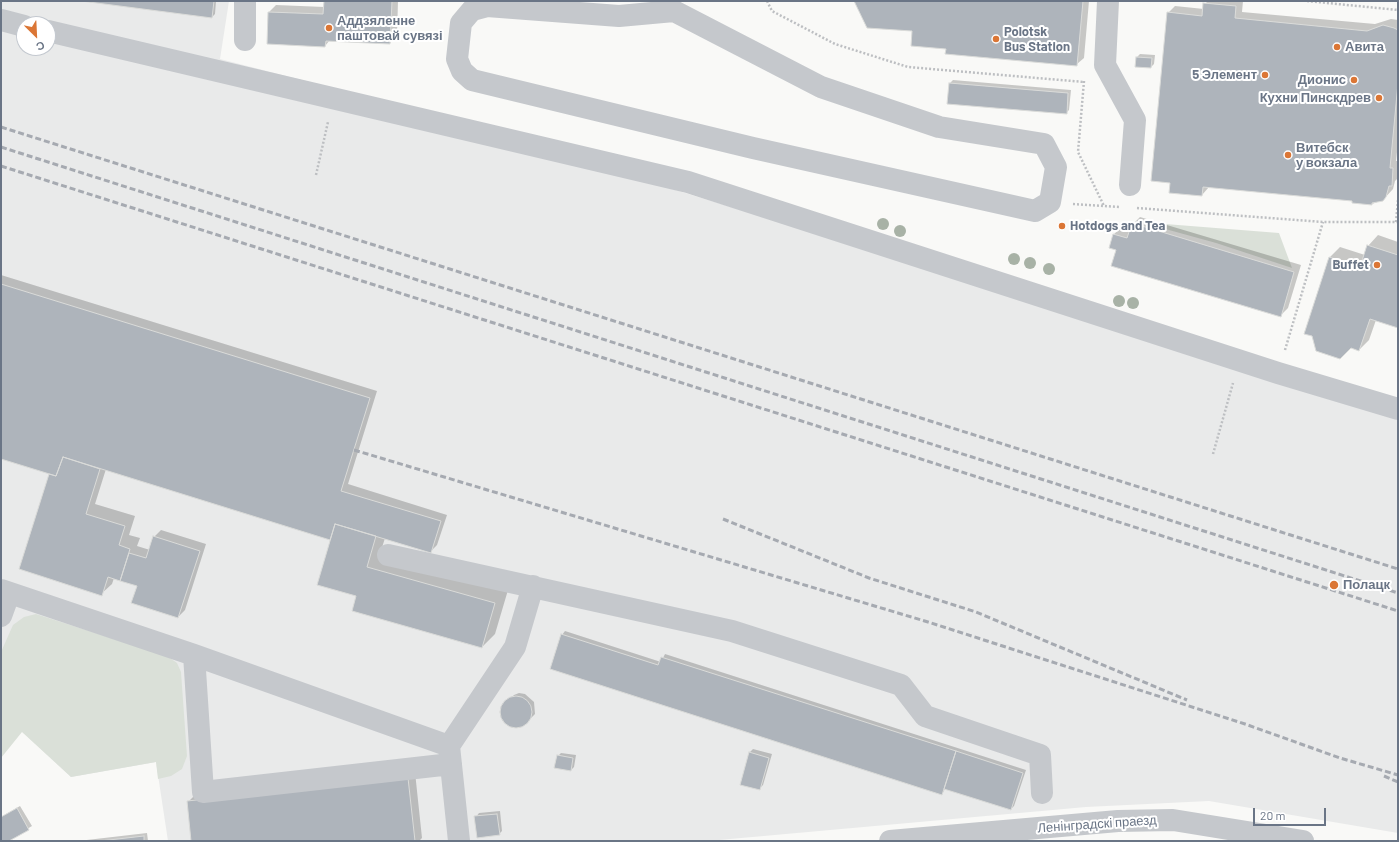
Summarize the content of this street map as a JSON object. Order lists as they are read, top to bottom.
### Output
{
  "streets": {
    "street": ["Ленінградскі праезд"]
  },
  "places": [
    "Аддзяленне паштовай сувязі",
    "Polotsk Bus Station",
    "Авита",
    "5 Элемент",
    "Дионис",
    "Кухни Пинскдрев",
    "Витебск у вокзала",
    "Hotdogs and Tea",
    "Buffet",
    "Полацк"
  ],
  "scale_bar": "20 m",
  "north": "bottom right"
}
